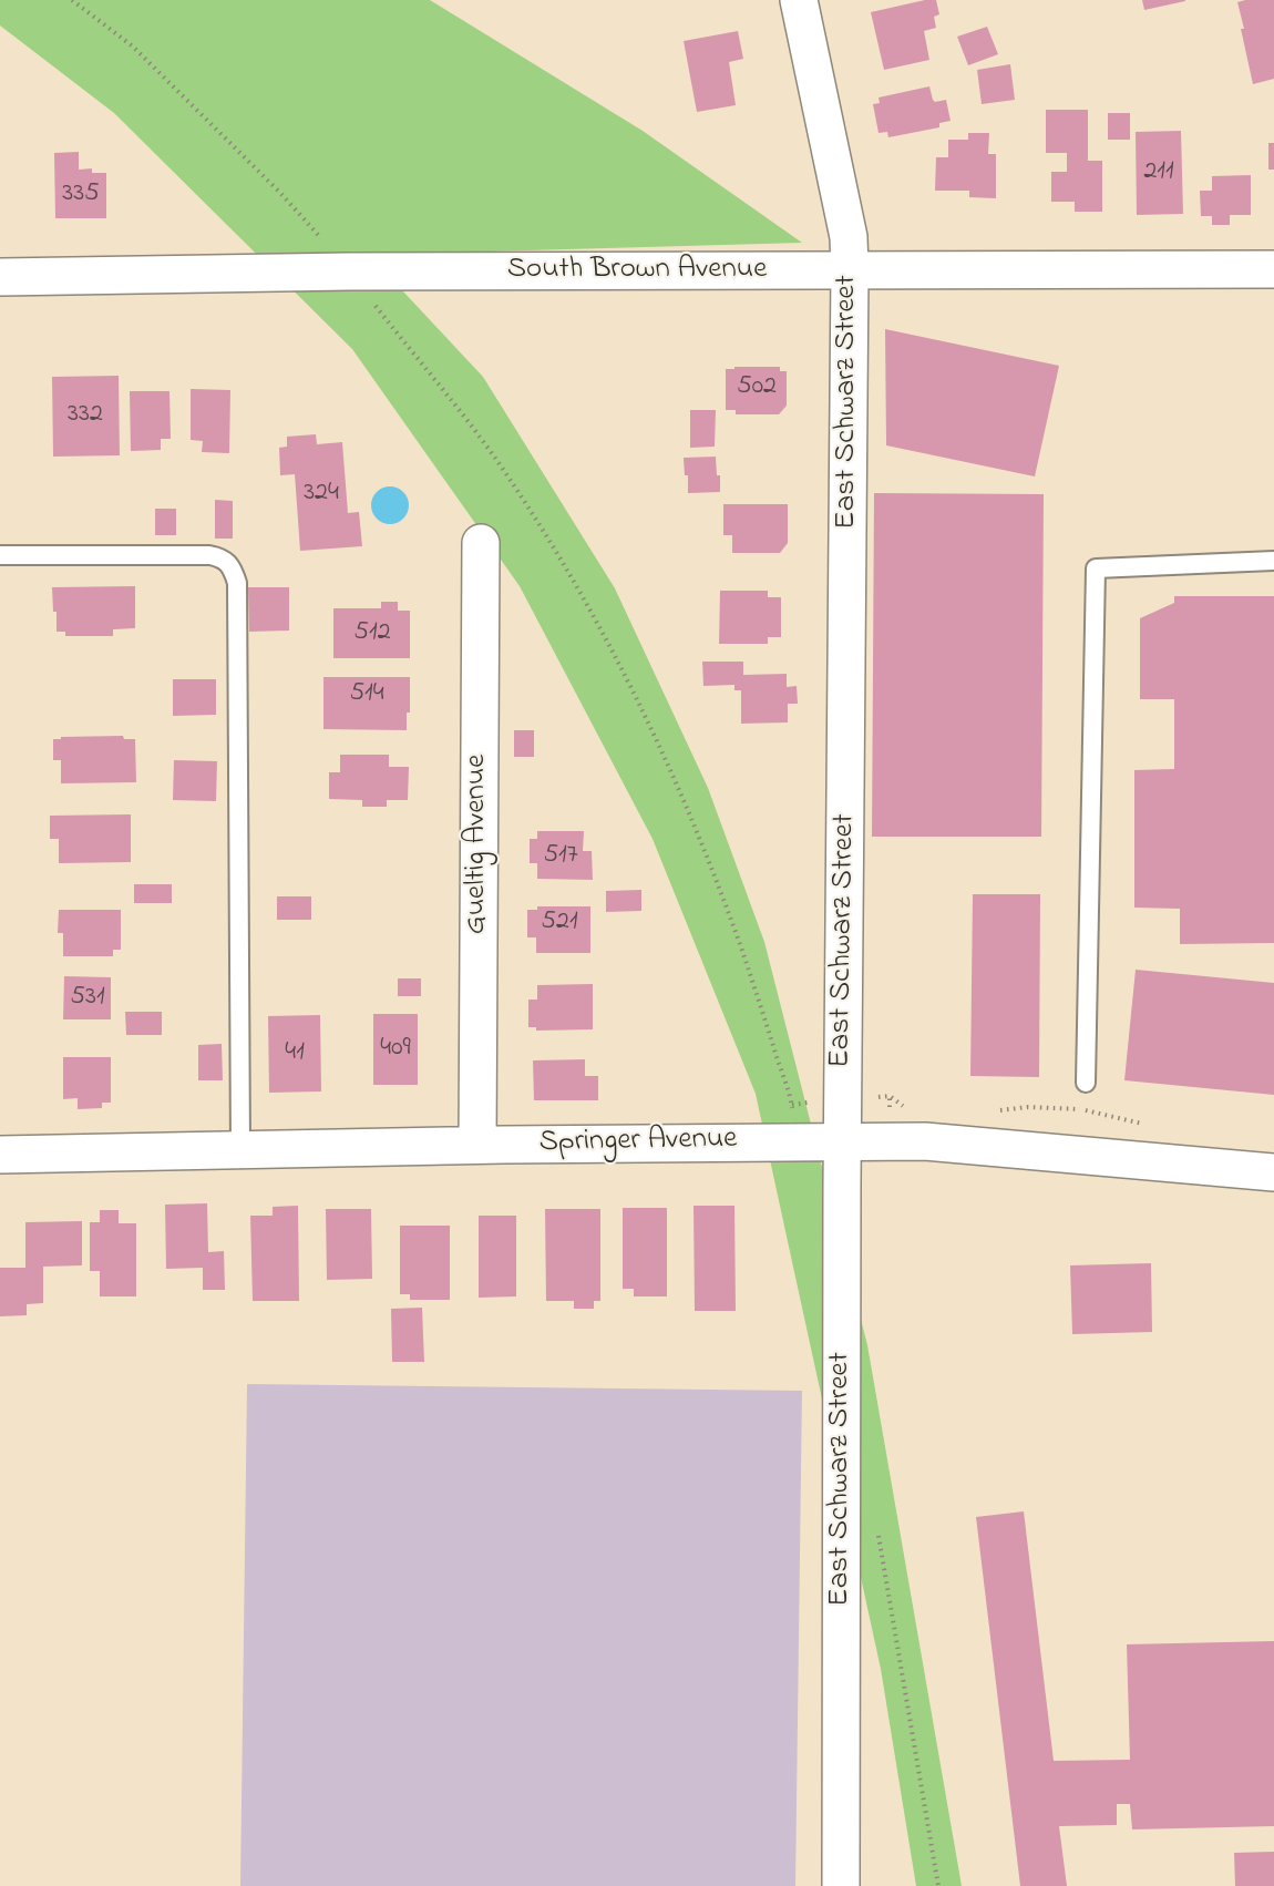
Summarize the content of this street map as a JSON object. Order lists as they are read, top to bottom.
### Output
{
  "streets": {
    "street": [
      "South Brown Avenue",
      "East Schwarz Street",
      "Gueltig Avenue",
      "Springer Avenue"
    ]
  },
  "crossings": [
    ["South Brown Avenue", "East Schwarz Street"],
    ["East Schwarz Street", "Springer Avenue"],
    ["Gueltig Avenue", "Springer Avenue"]
  ],
  "house_numbers": [
    "211",
    "335",
    "502",
    "332",
    "324",
    "512",
    "514",
    "517",
    "521",
    "531",
    "409",
    "41"
  ]
}
